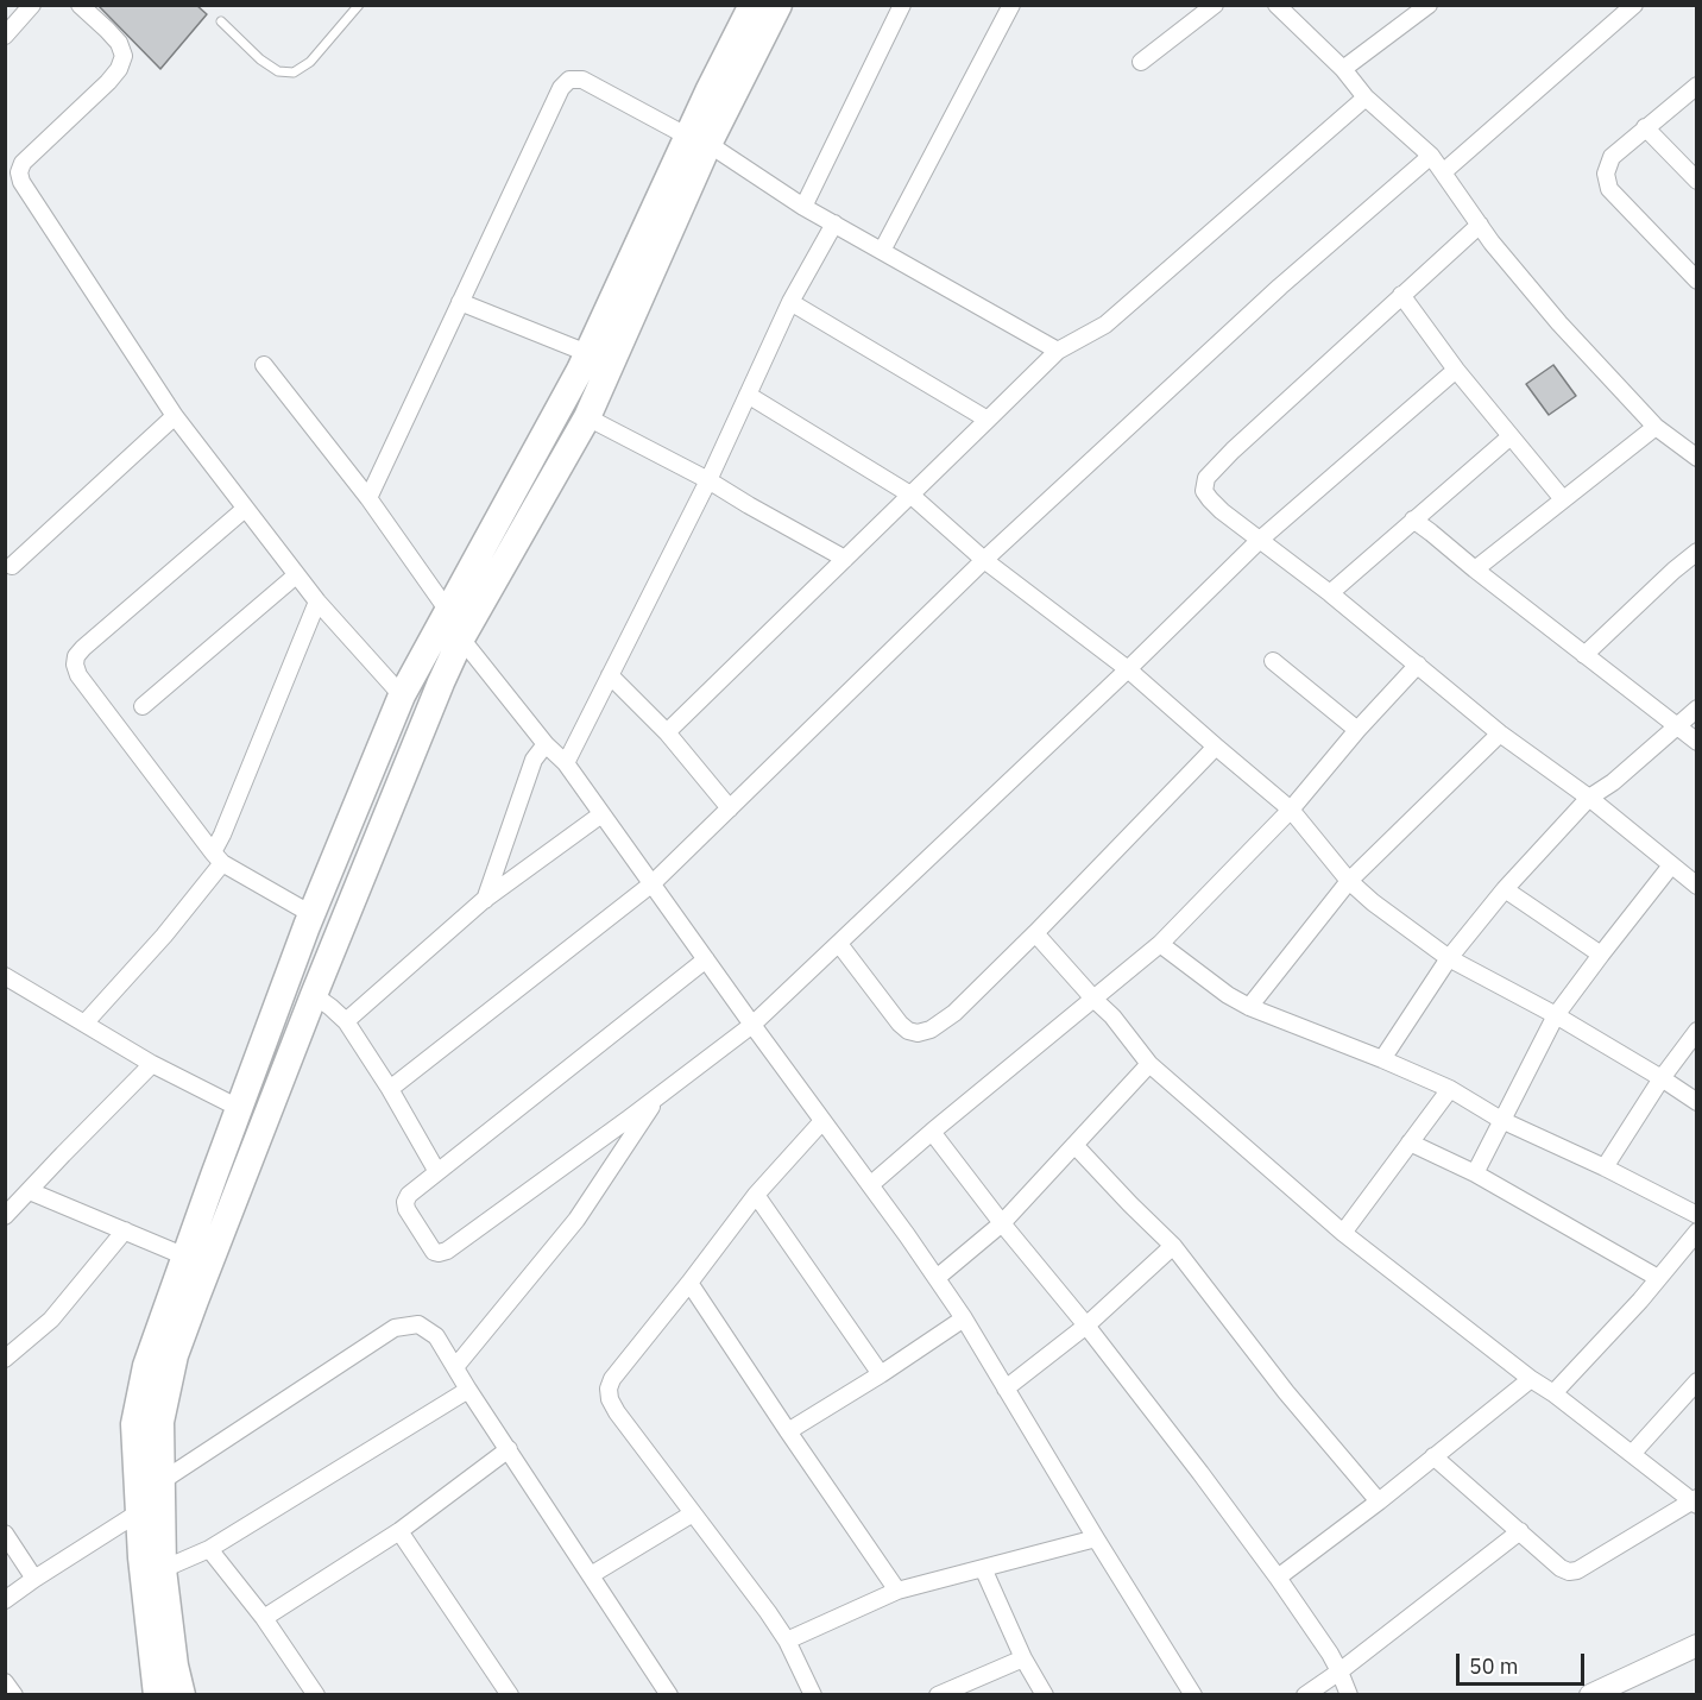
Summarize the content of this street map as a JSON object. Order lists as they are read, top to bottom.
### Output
{
  "scale_bar": "50 m"
}
